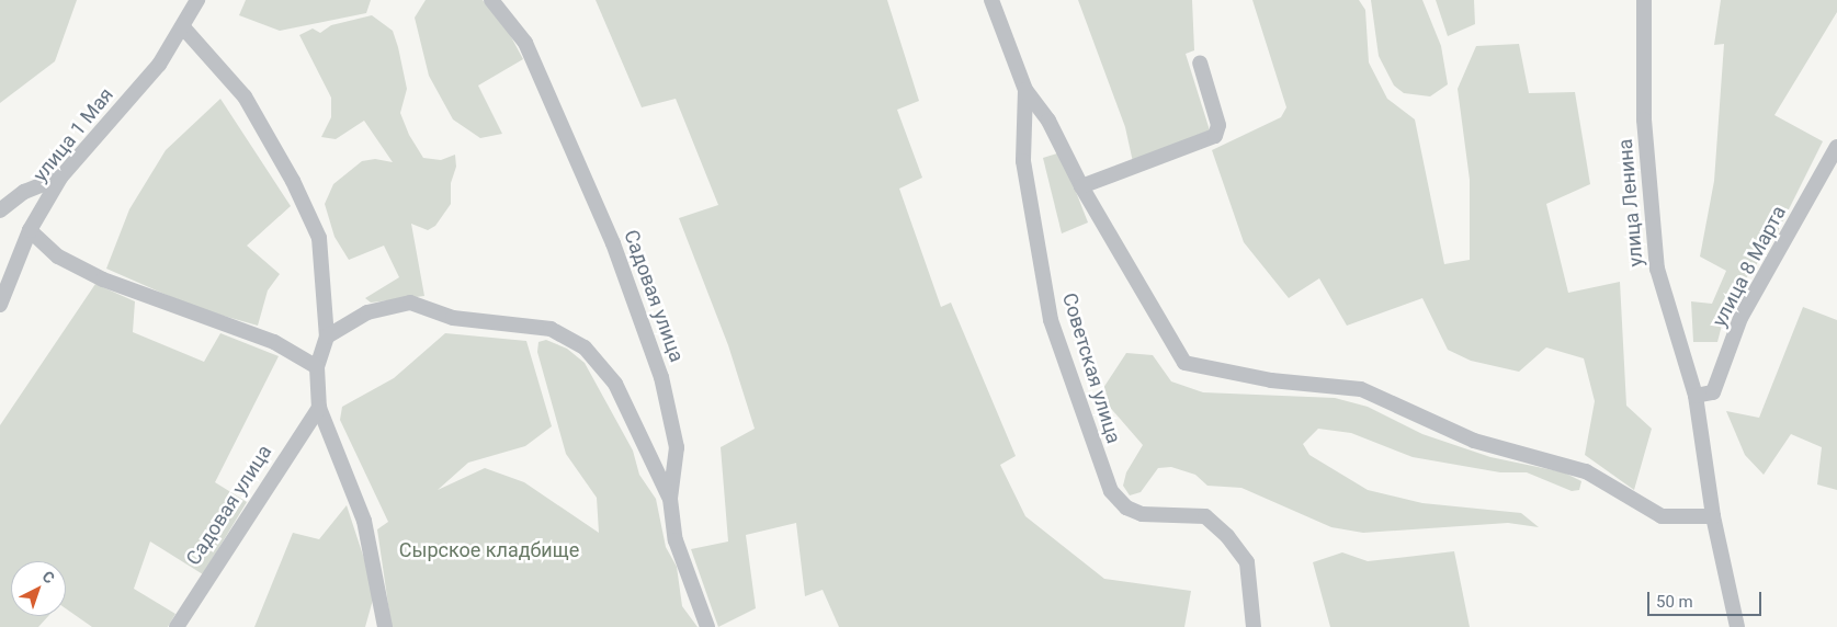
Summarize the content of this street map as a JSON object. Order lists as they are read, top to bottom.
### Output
{
  "streets": {
    "street": [
      "улица 1 Мая",
      "улица Ленина",
      "улица 8 Марта",
      "Садовая улица",
      "Советская улица"
    ]
  },
  "crossings": [
    ["улица Ленина", "улица 8 Марта"]
  ],
  "parks": ["Сырское кладбище"],
  "scale_bar": "50 m",
  "north": "top right"
}
